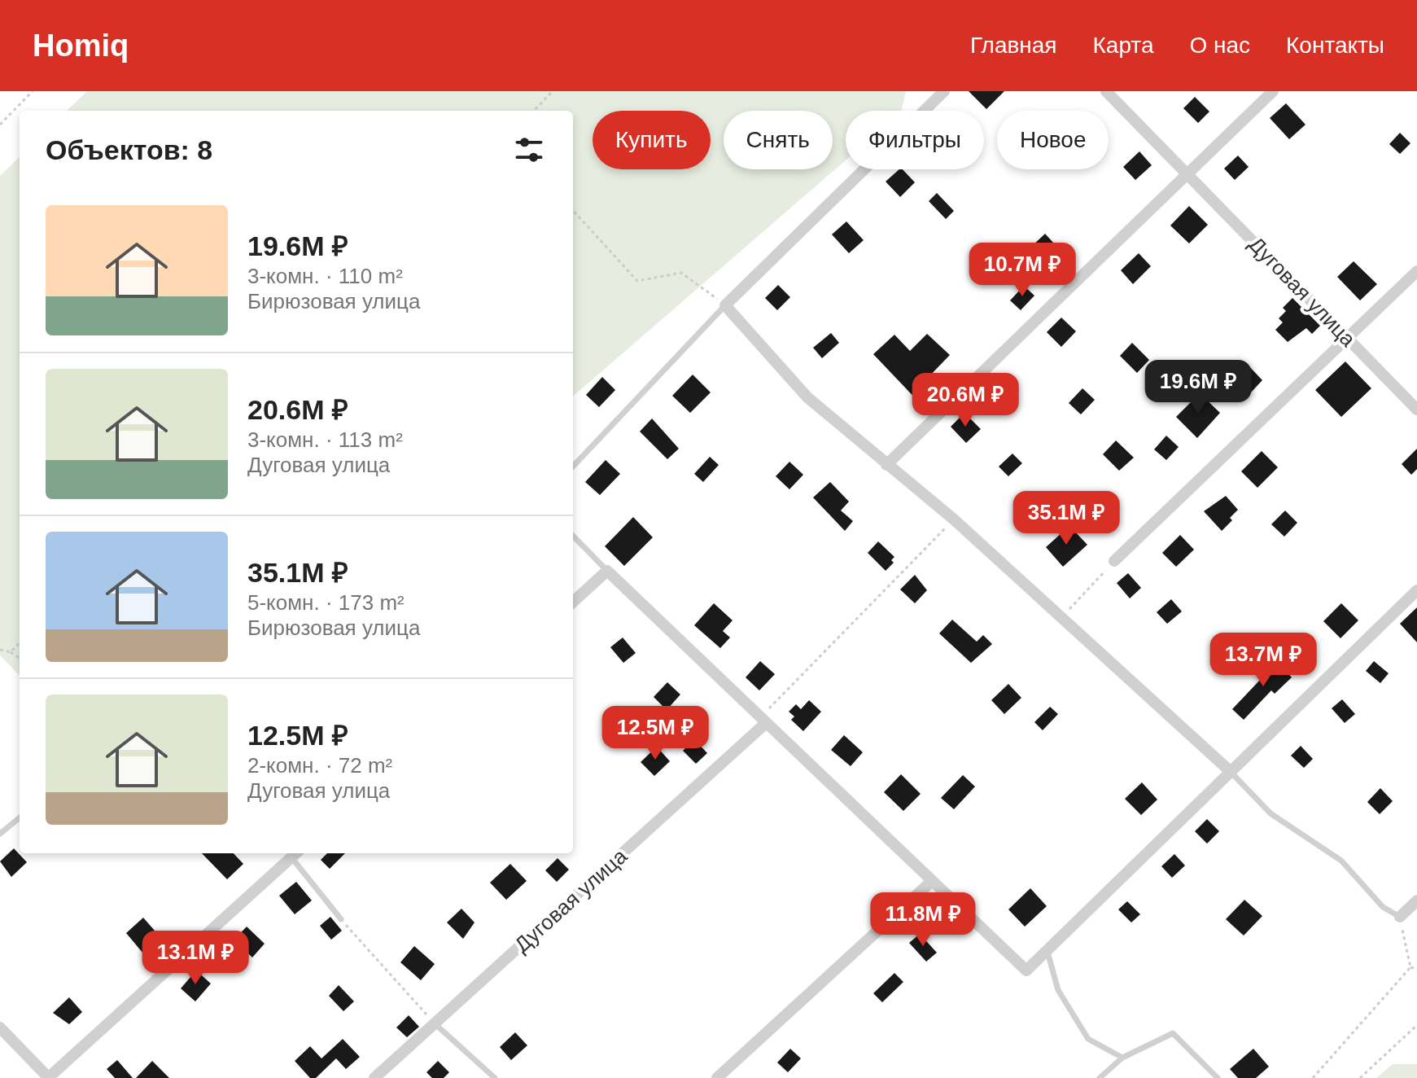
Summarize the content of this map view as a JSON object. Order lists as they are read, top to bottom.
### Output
{
  "streets": {
    "street": ["Дуговая улица"]
  },
  "page": {
    "header": "Homiq",
    "nav": [
      "Главная",
      "Карта",
      "О нас",
      "Контакты"
    ],
    "chip": [
      "Купить",
      "Снять",
      "Фильтры",
      "Новое"
    ],
    "heading": "Объектов: 8",
    "list": [
      {
        "name": "19.6M ₽",
        "note": "3-комн. · 110 m² · Бирюзовая улица"
      },
      {
        "name": "20.6M ₽",
        "note": "3-комн. · 113 m² · Дуговая улица"
      },
      {
        "name": "35.1M ₽",
        "note": "5-комн. · 173 m² · Бирюзовая улица"
      },
      {
        "name": "12.5M ₽",
        "note": "2-комн. · 72 m² · Дуговая улица"
      }
    ],
    "price": [
      "10.7M ₽",
      "19.6M ₽",
      "20.6M ₽",
      "35.1M ₽",
      "13.7M ₽",
      "12.5M ₽",
      "11.8M ₽",
      "13.1M ₽"
    ]
  }
}
